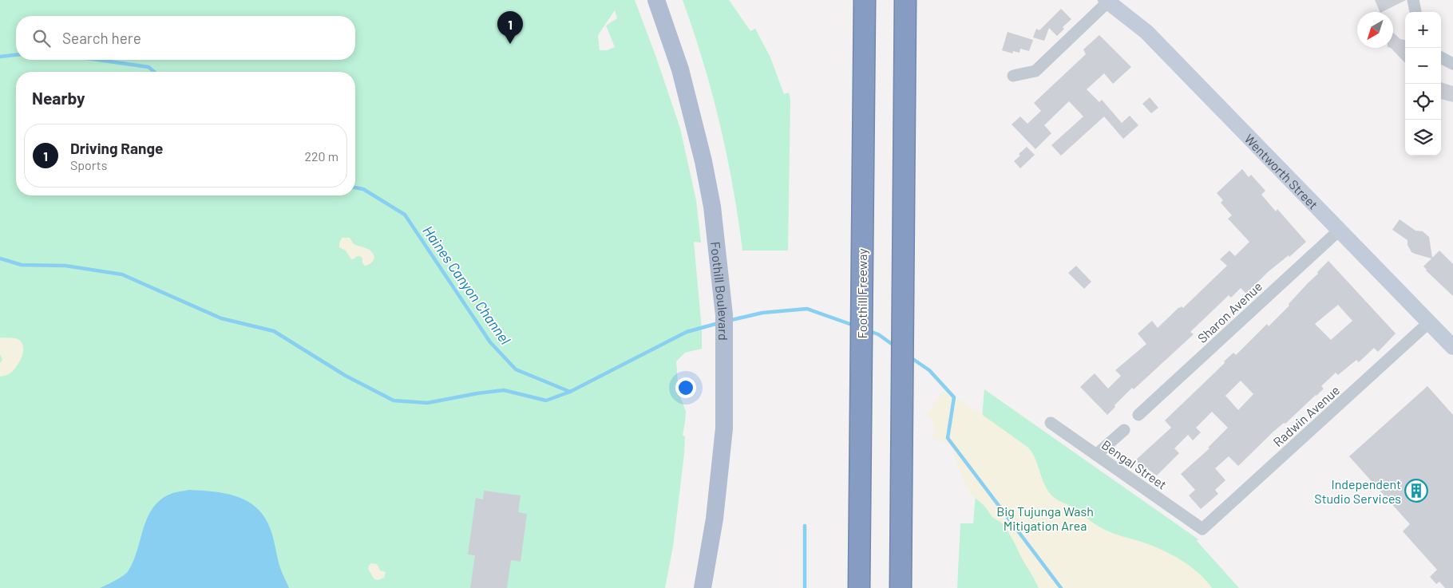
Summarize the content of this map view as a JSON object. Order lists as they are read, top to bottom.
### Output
{
  "streets": {
    "highway": ["Foothill Freeway"],
    "main road": ["Wentworth Street", "Foothill Boulevard"],
    "street": ["Sharon Avenue", "Radwin Avenue", "Bengal Street"]
  },
  "crossings": [
    ["Wentworth Street", "Sharon Avenue"],
    ["Wentworth Street", "Radwin Avenue"],
    ["Radwin Avenue", "Bengal Street"]
  ],
  "water": ["Haines Canyon Channel"],
  "parks": ["Big Tujunga Wash Mitigation Area"],
  "places": {
    "building": ["Independent Studio Services"]
  },
  "north": "bottom left",
  "page": {
    "pins": "1",
    "map_buttons": ["+", "−"],
    "search": "Search here",
    "heading": "Nearby",
    "list": [
      {
        "mark": "1",
        "name": "Driving Range",
        "note": "Sports",
        "value": "220 m"
      }
    ]
  }
}
